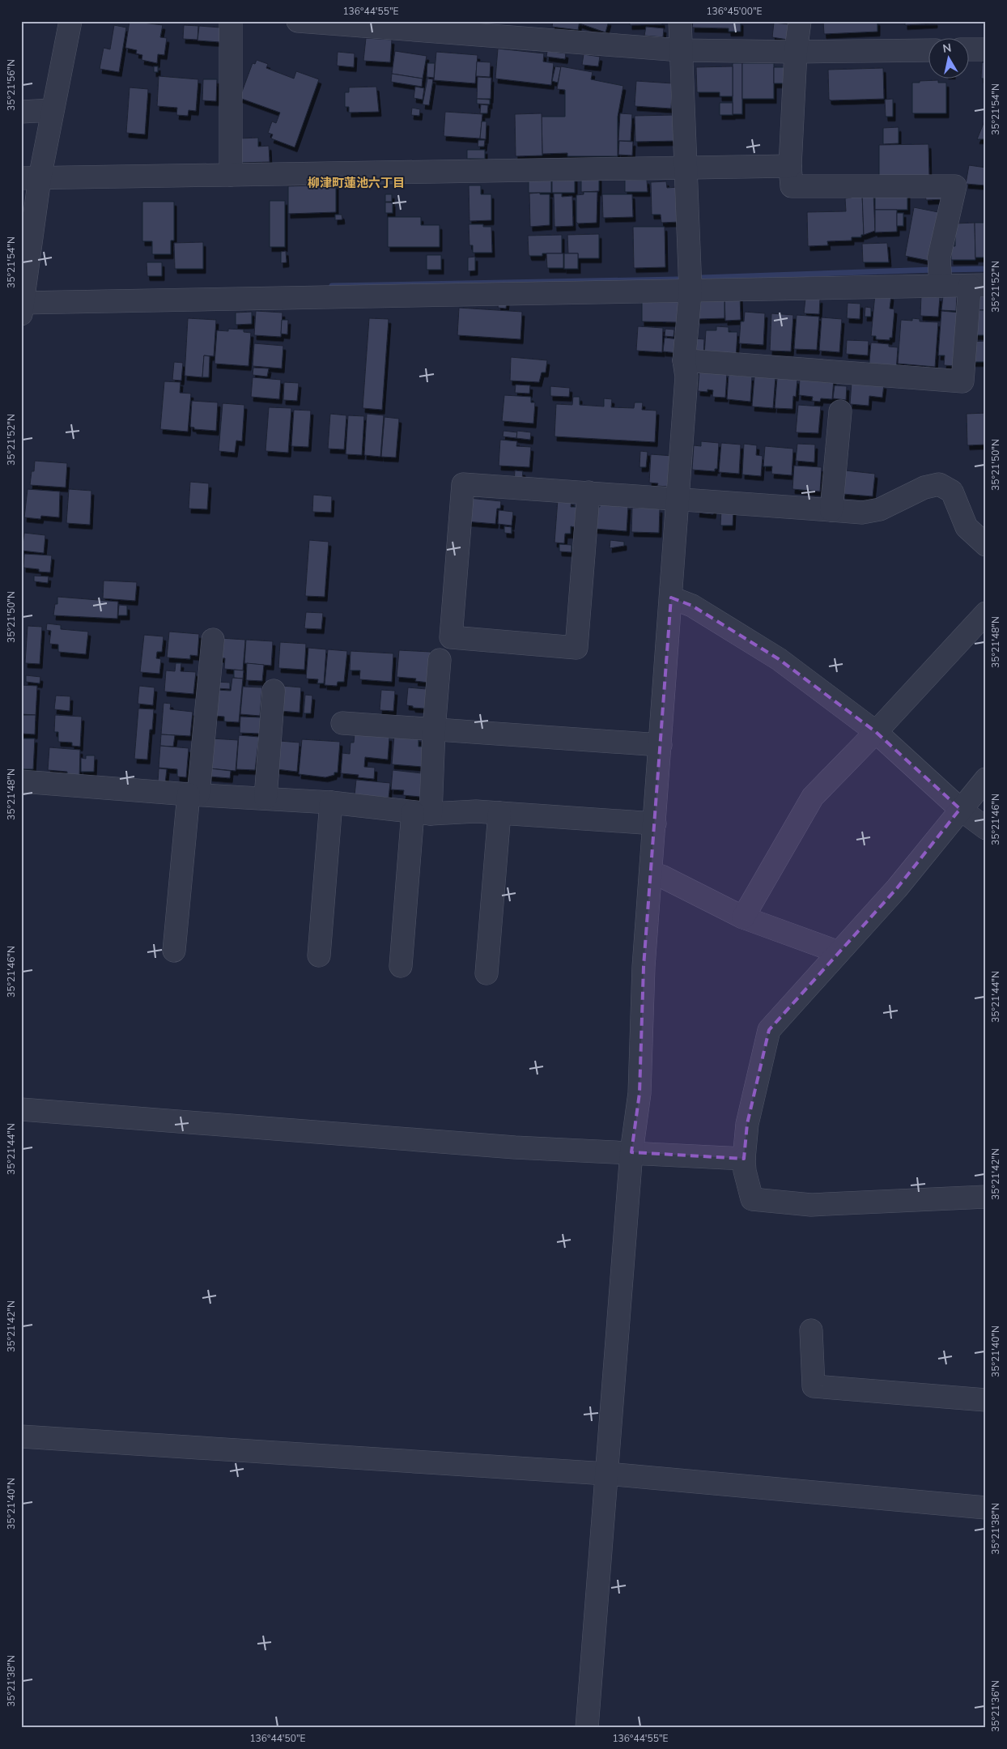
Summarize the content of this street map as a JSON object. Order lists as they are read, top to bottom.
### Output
{
  "districts": ["柳津町蓮池六丁目"],
  "north": "top",
  "coordinates": [
    "136°44'55\"E",
    "136°45'00\"E",
    "35°21'56\"N",
    "35°21'54\"N",
    "35°21'52\"N",
    "35°21'50\"N",
    "35°21'48\"N",
    "35°21'46\"N",
    "35°21'44\"N",
    "35°21'42\"N",
    "35°21'40\"N",
    "35°21'38\"N",
    "35°21'36\"N",
    "136°44'50\"E"
  ]
}
